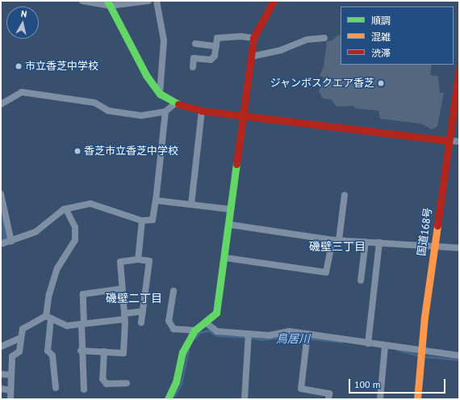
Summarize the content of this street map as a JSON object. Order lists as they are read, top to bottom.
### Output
{
  "streets": {
    "main road": ["国道168号"]
  },
  "districts": ["磯壁三丁目", "磯壁二丁目"],
  "water": ["鳥居川"],
  "places": ["市立香芝中学校", "ジャンボスクエア香芝", "香芝市立香芝中学校"],
  "legend": ["順調", "混雑", "渋滞"],
  "scale_bar": "100 m",
  "north": "top"
}
